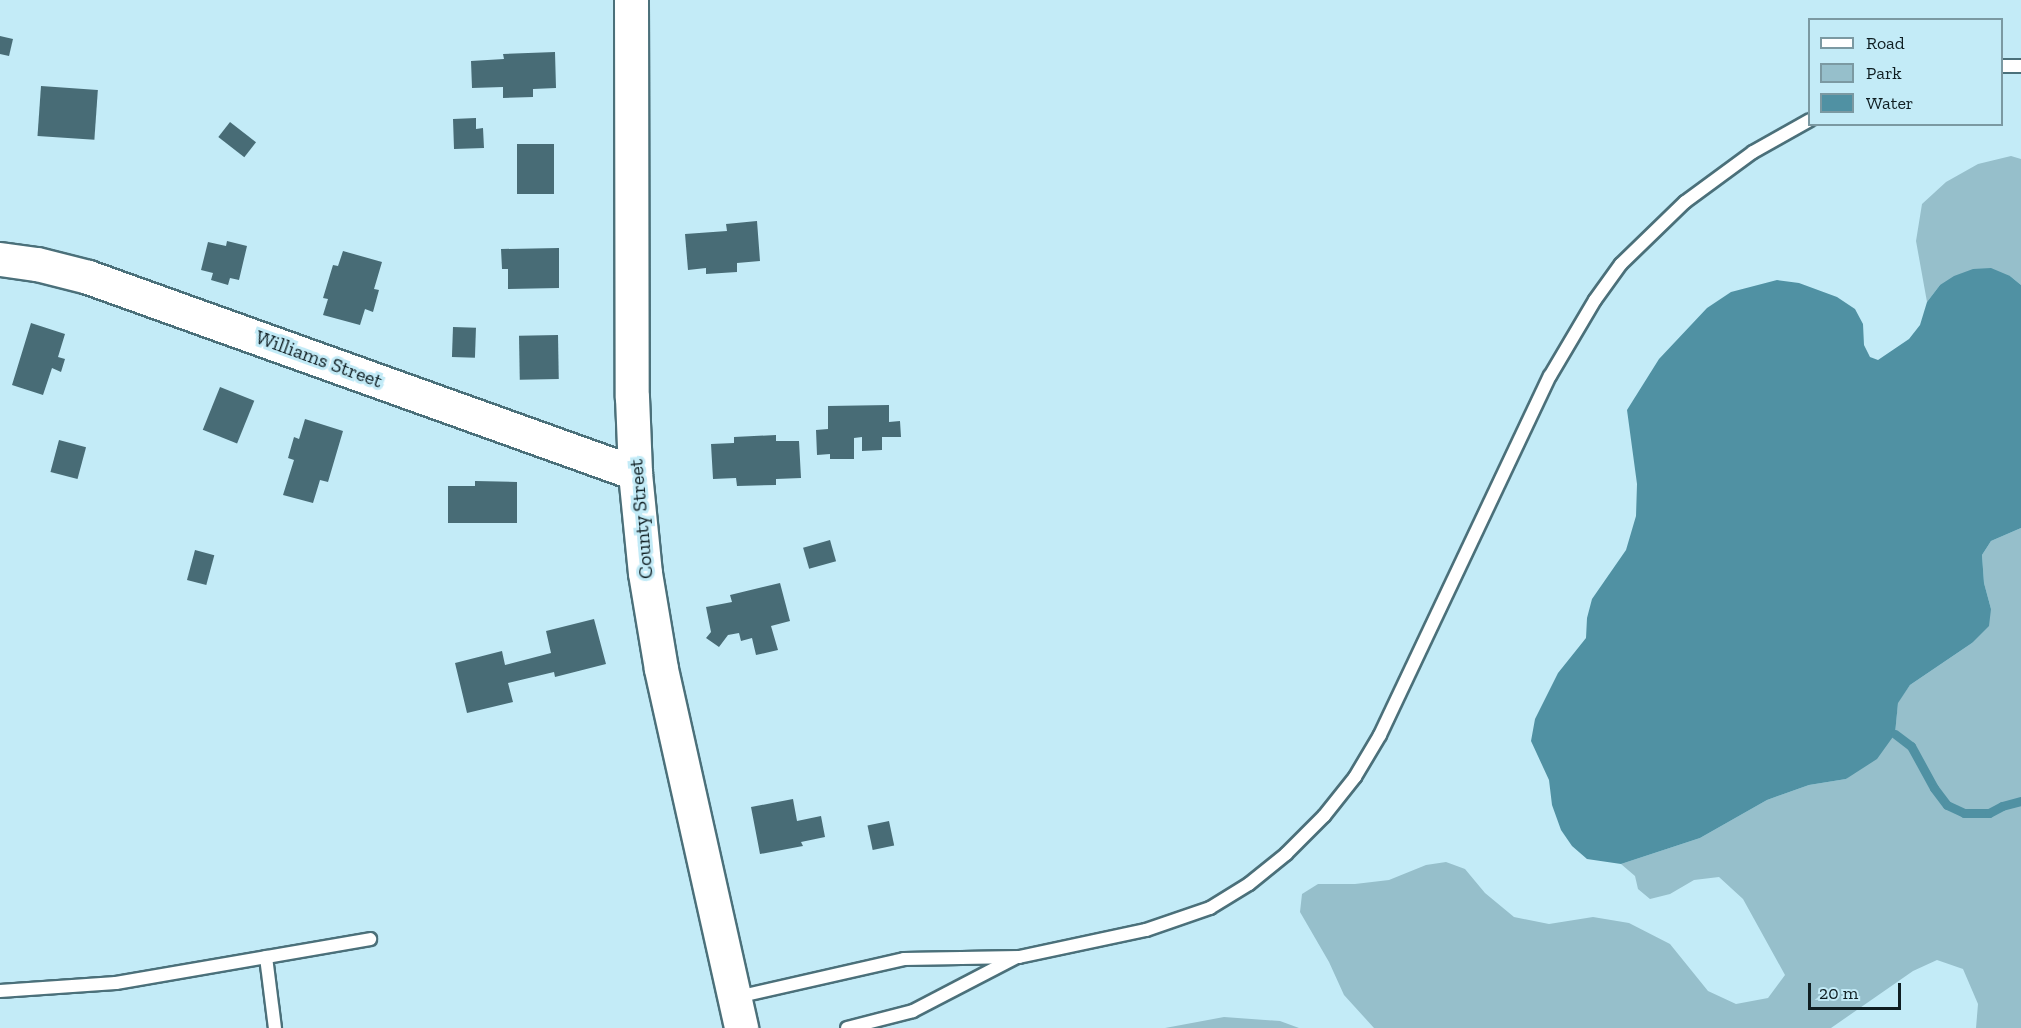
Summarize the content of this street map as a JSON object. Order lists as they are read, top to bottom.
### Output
{
  "streets": {
    "main road": ["Williams Street", "County Street"]
  },
  "crossings": [
    ["Williams Street", "County Street"]
  ],
  "legend": ["Road", "Park", "Water"],
  "scale_bar": "20 m"
}
